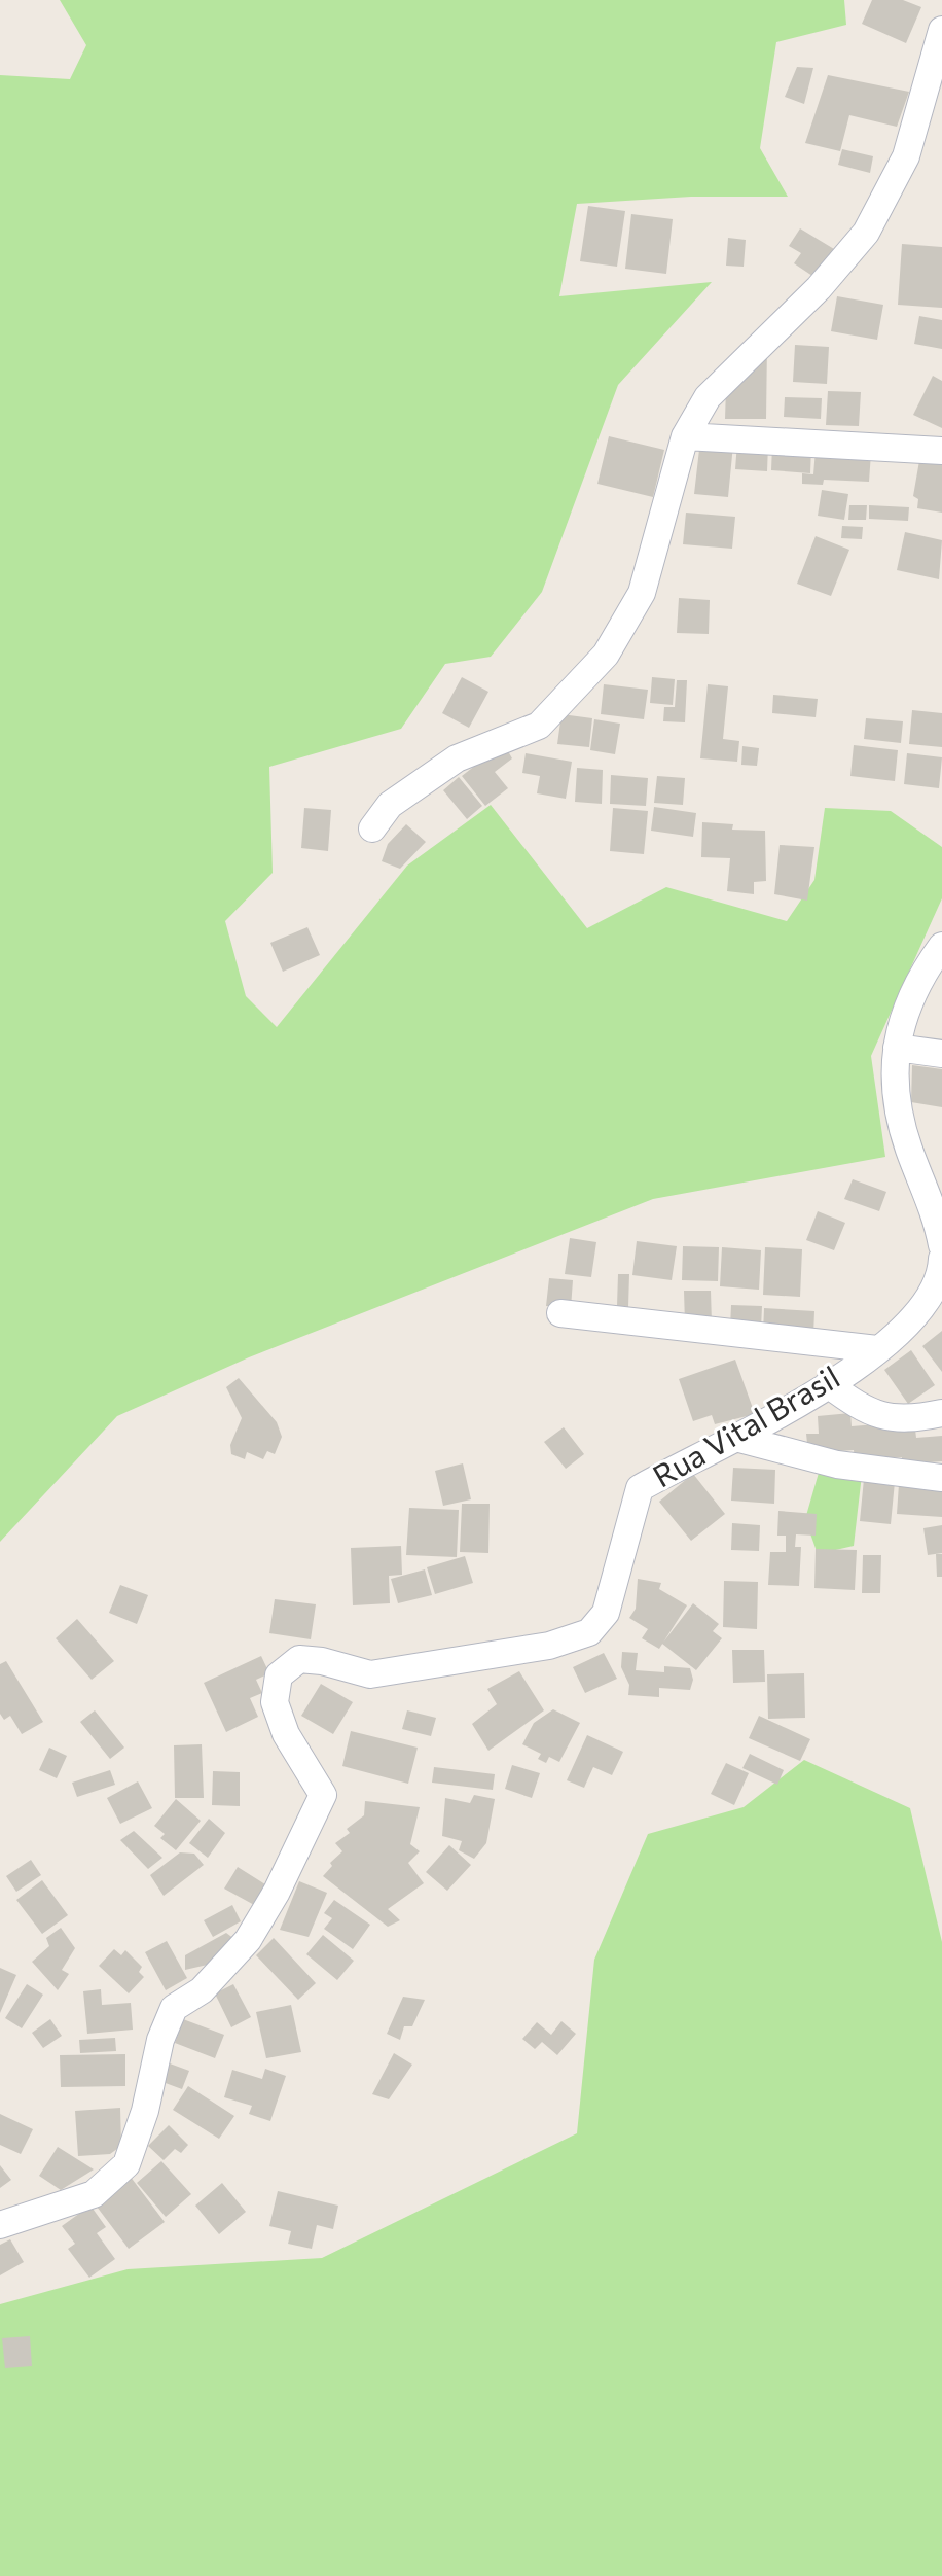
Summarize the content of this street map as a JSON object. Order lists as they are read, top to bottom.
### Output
{
  "streets": {
    "street": ["Rua Vital Brasil"]
  }
}
